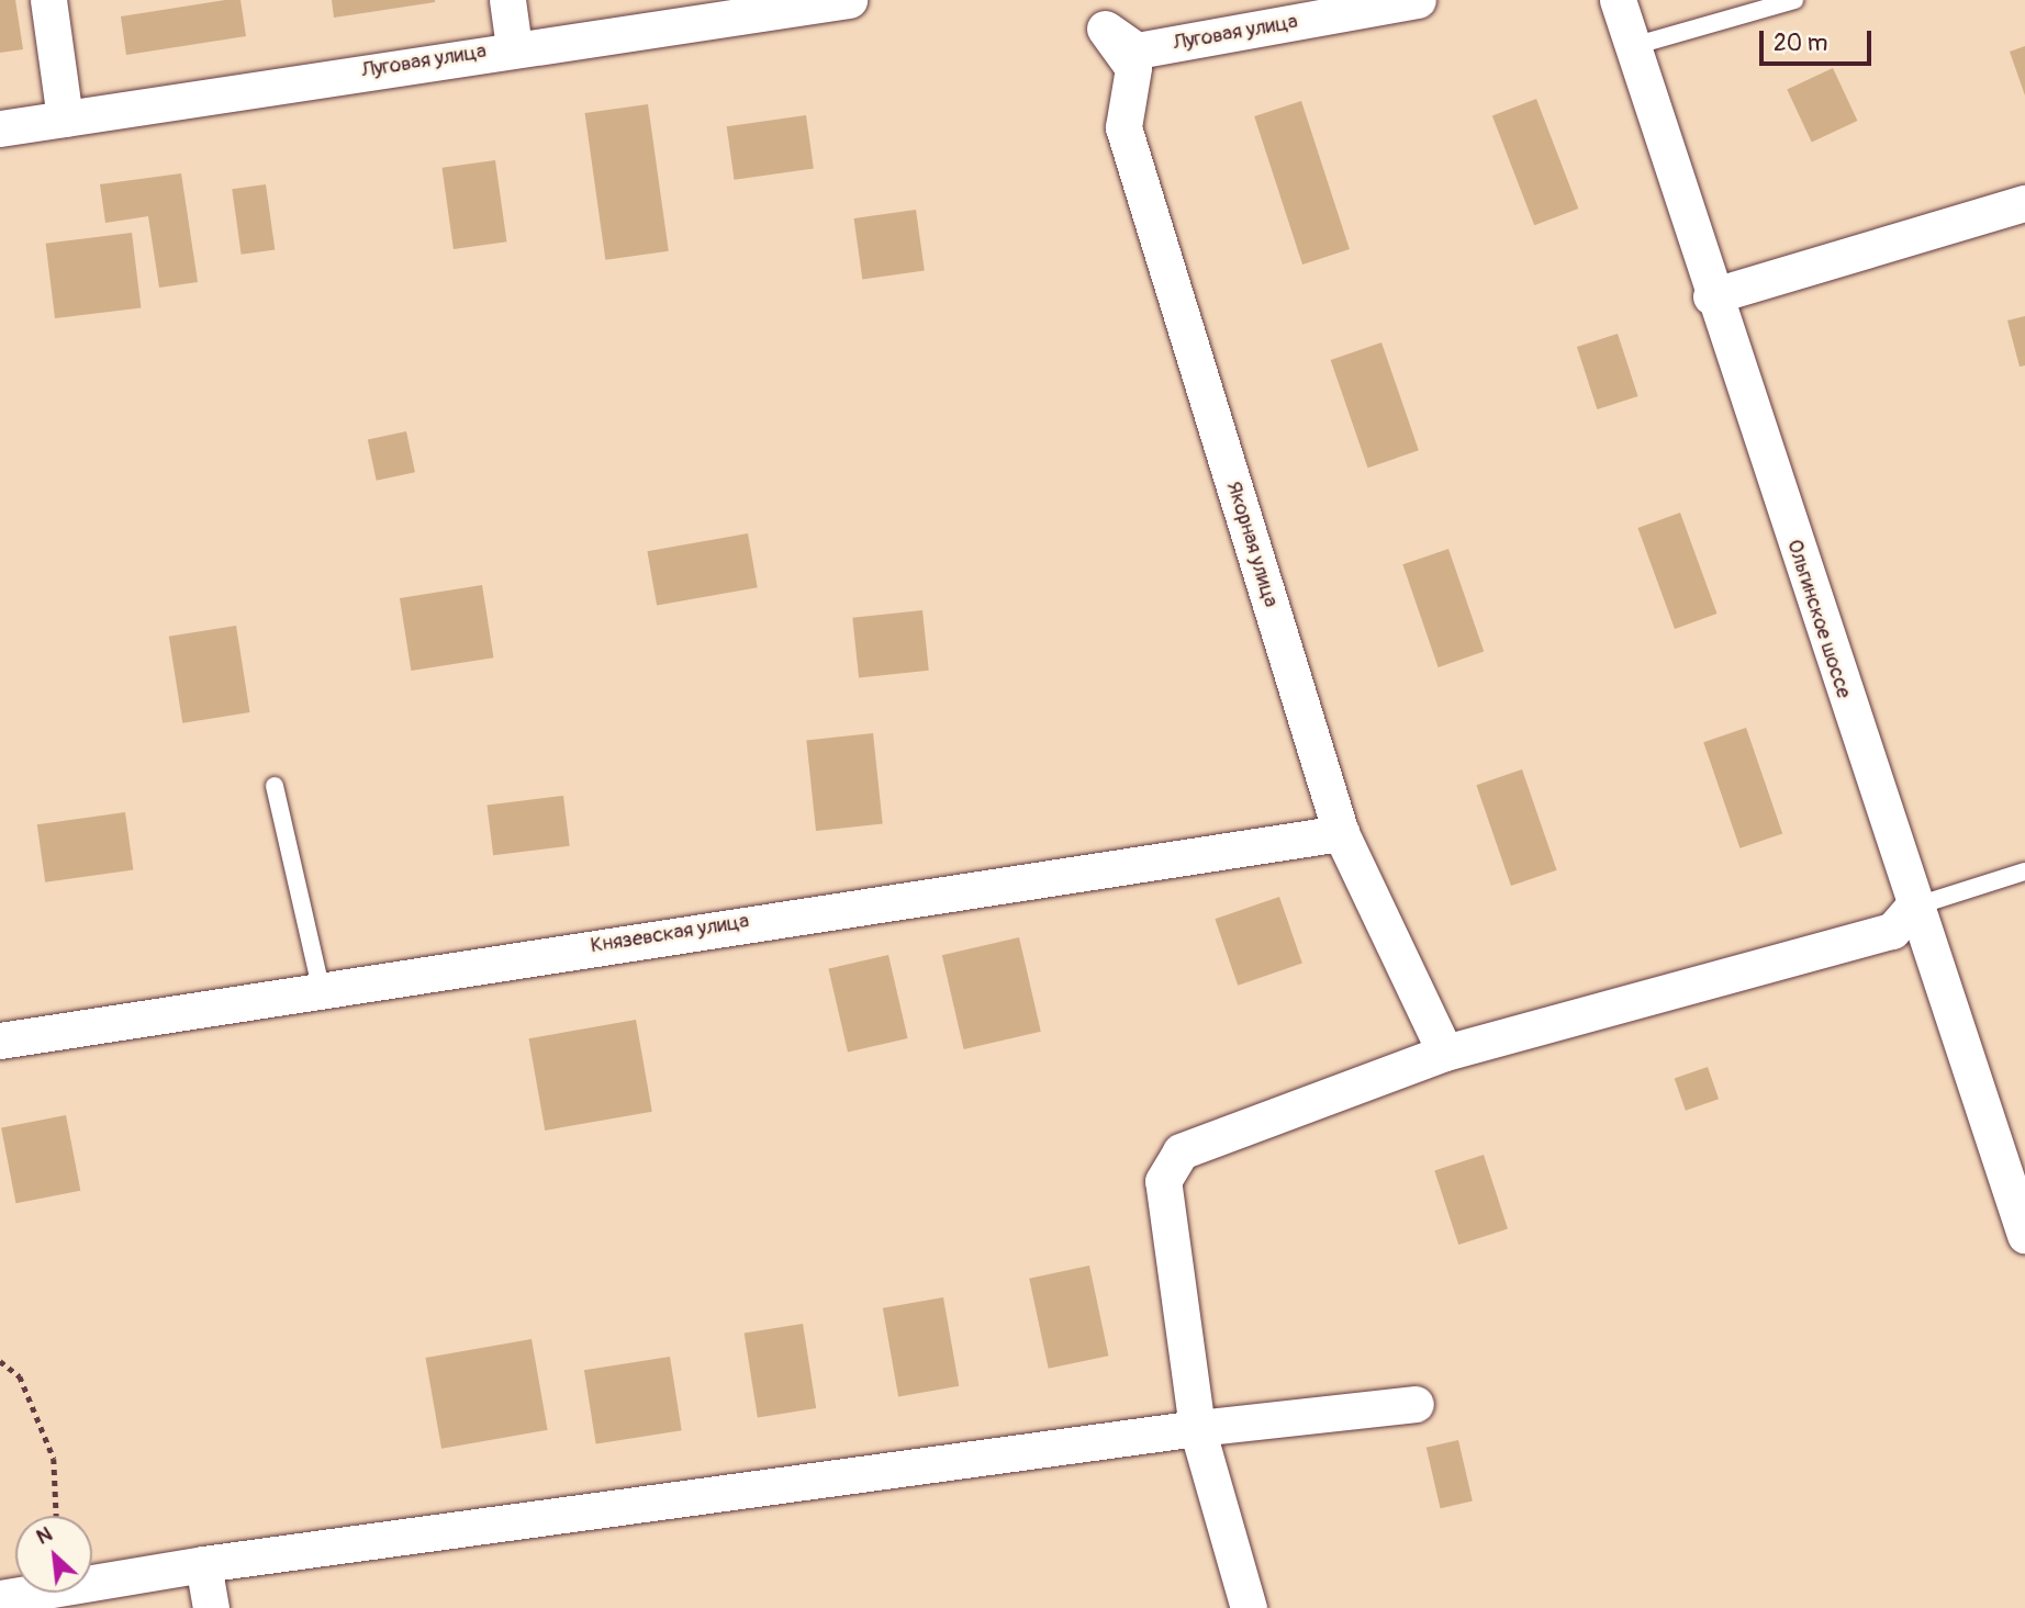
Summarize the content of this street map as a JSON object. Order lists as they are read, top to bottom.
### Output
{
  "streets": {
    "street": [
      "Луговая улица",
      "Якорная улица",
      "Ольгинское шоссе",
      "Князевская улица"
    ]
  },
  "crossings": [
    ["Луговая улица", "Якорная улица"],
    ["Якорная улица", "Князевская улица"]
  ],
  "scale_bar": "20 m",
  "north": "top left"
}
